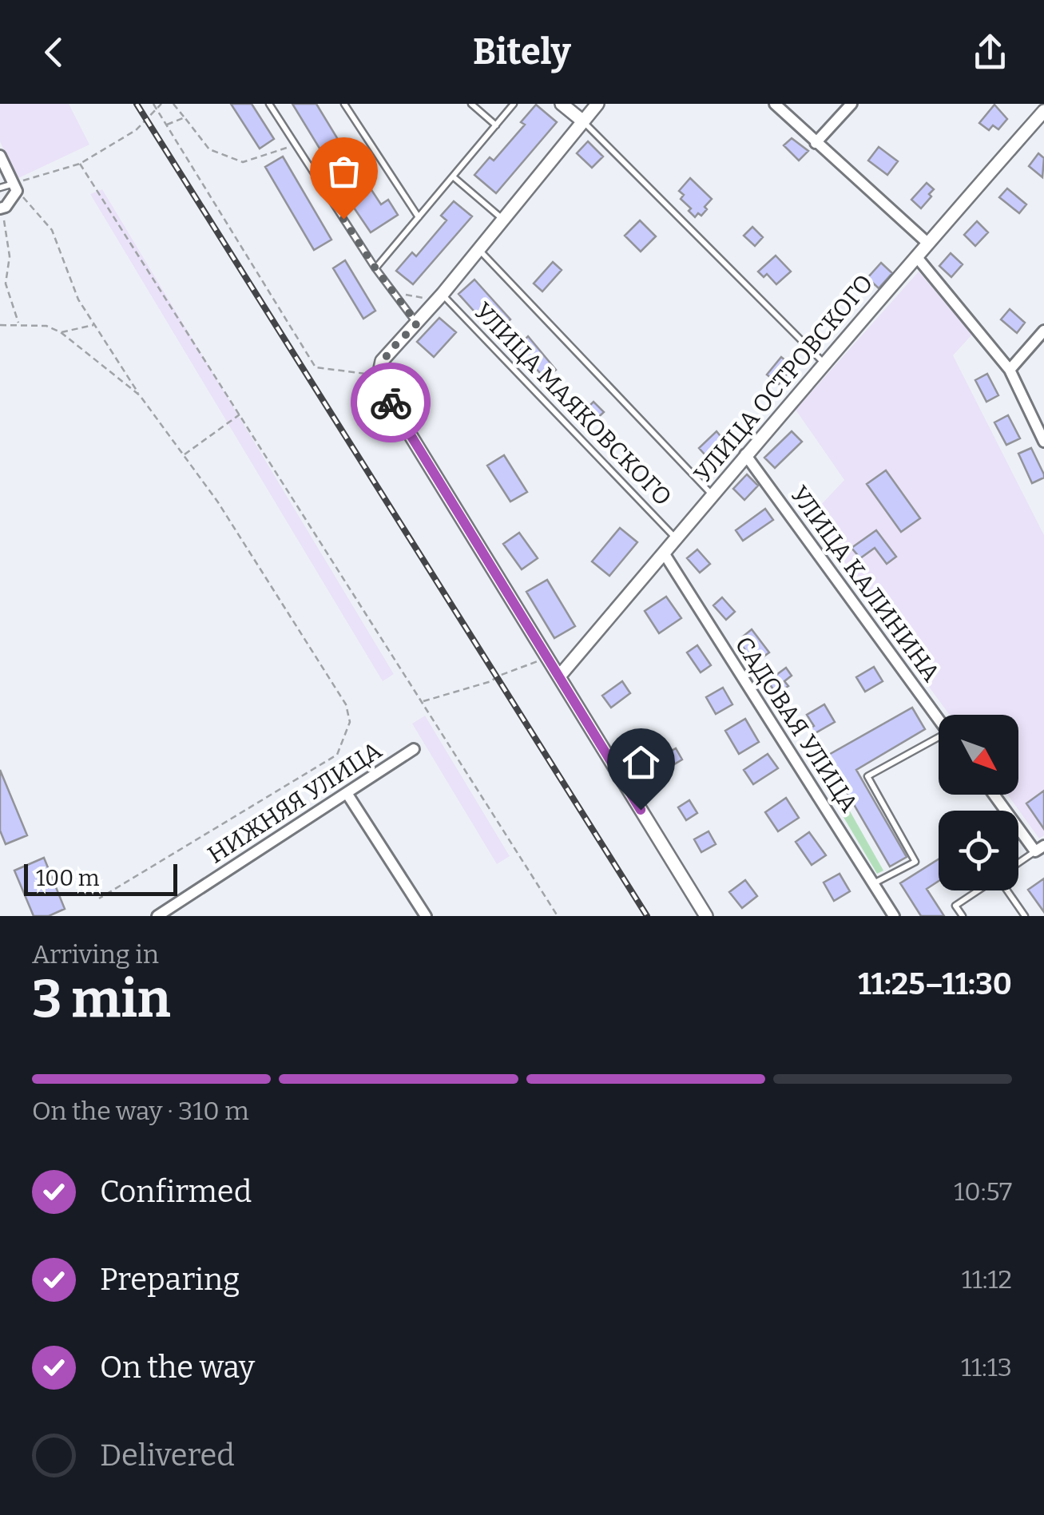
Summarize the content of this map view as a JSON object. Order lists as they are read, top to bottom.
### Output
{
  "streets": {
    "street": [
      "УЛИЦА ОСТРОВСКОГО",
      "УЛИЦА КАЛИНИНА",
      "САДОВАЯ УЛИЦА",
      "НИЖНЯЯ УЛИЦА"
    ],
    "lane": ["УЛИЦА МАЯКОВСКОГО"]
  },
  "crossings": [
    ["УЛИЦА ОСТРОВСКОГО", "УЛИЦА МАЯКОВСКОГО"],
    ["УЛИЦА ОСТРОВСКОГО", "УЛИЦА КАЛИНИНА"],
    ["УЛИЦА ОСТРОВСКОГО", "САДОВАЯ УЛИЦА"]
  ],
  "scale_bar": "100 m",
  "north": "bottom right",
  "page": {
    "header": "Bitely",
    "scale": "100 m",
    "heading": ["3 min", "Arriving in", "11:25–11:30"],
    "bar": "On the way · 310 m",
    "list": [
      ["Confirmed", "10:57"],
      ["Preparing", "11:12"],
      ["On the way", "11:13"],
      "Delivered"
    ]
  }
}
